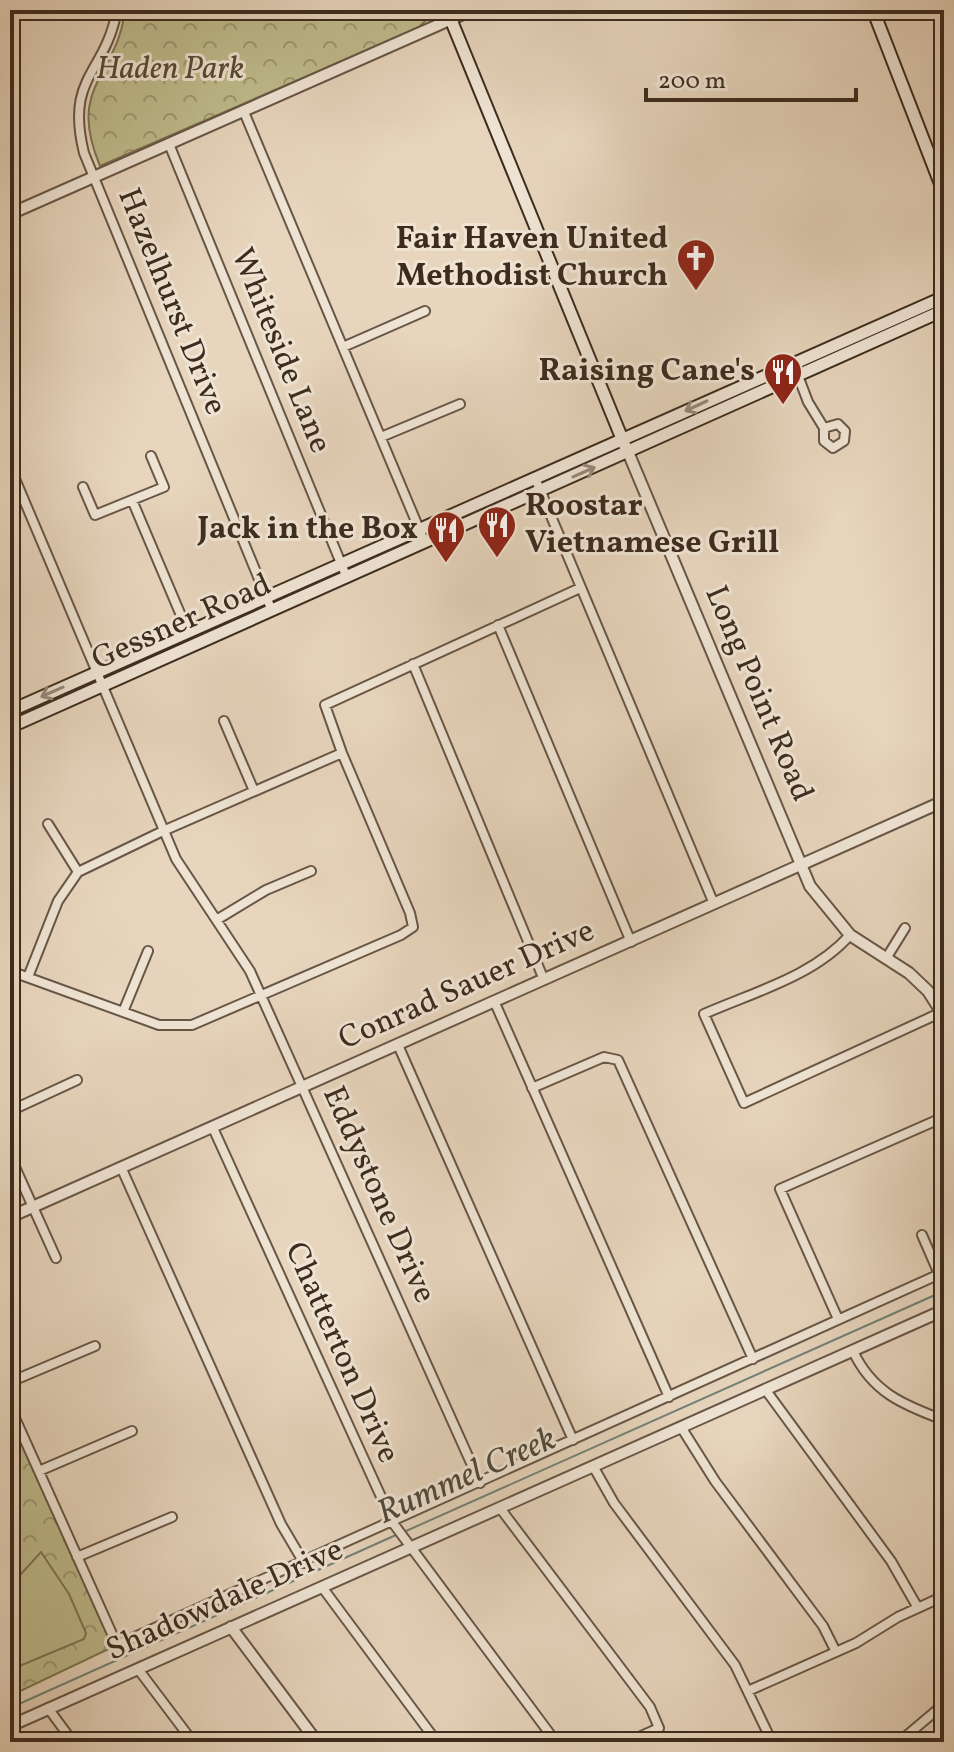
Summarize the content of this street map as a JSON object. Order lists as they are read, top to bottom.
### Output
{
  "streets": {
    "main road": ["Gessner Road", "Long Point Road"],
    "street": [
      "Hazelhurst Drive",
      "Whiteside Lane",
      "Conrad Sauer Drive",
      "Eddystone Drive",
      "Chatterton Drive",
      "Shadowdale Drive"
    ]
  },
  "crossings": [
    ["Hazelhurst Drive", "Gessner Road"],
    ["Whiteside Lane", "Gessner Road"],
    ["Gessner Road", "Long Point Road"],
    ["Gessner Road", "Eddystone Drive"],
    ["Long Point Road", "Conrad Sauer Drive"],
    ["Conrad Sauer Drive", "Eddystone Drive"],
    ["Conrad Sauer Drive", "Chatterton Drive"],
    ["Eddystone Drive", "Shadowdale Drive"],
    ["Chatterton Drive", "Shadowdale Drive"]
  ],
  "water": ["Rummel Creek"],
  "parks": ["Haden Park"],
  "places": {
    "church": ["Fair Haven United Methodist Church"],
    "restaurant": ["Raising Cane's", "Roostar Vietnamese Grill", "Jack in the Box"]
  },
  "scale_bar": "200 m"
}
